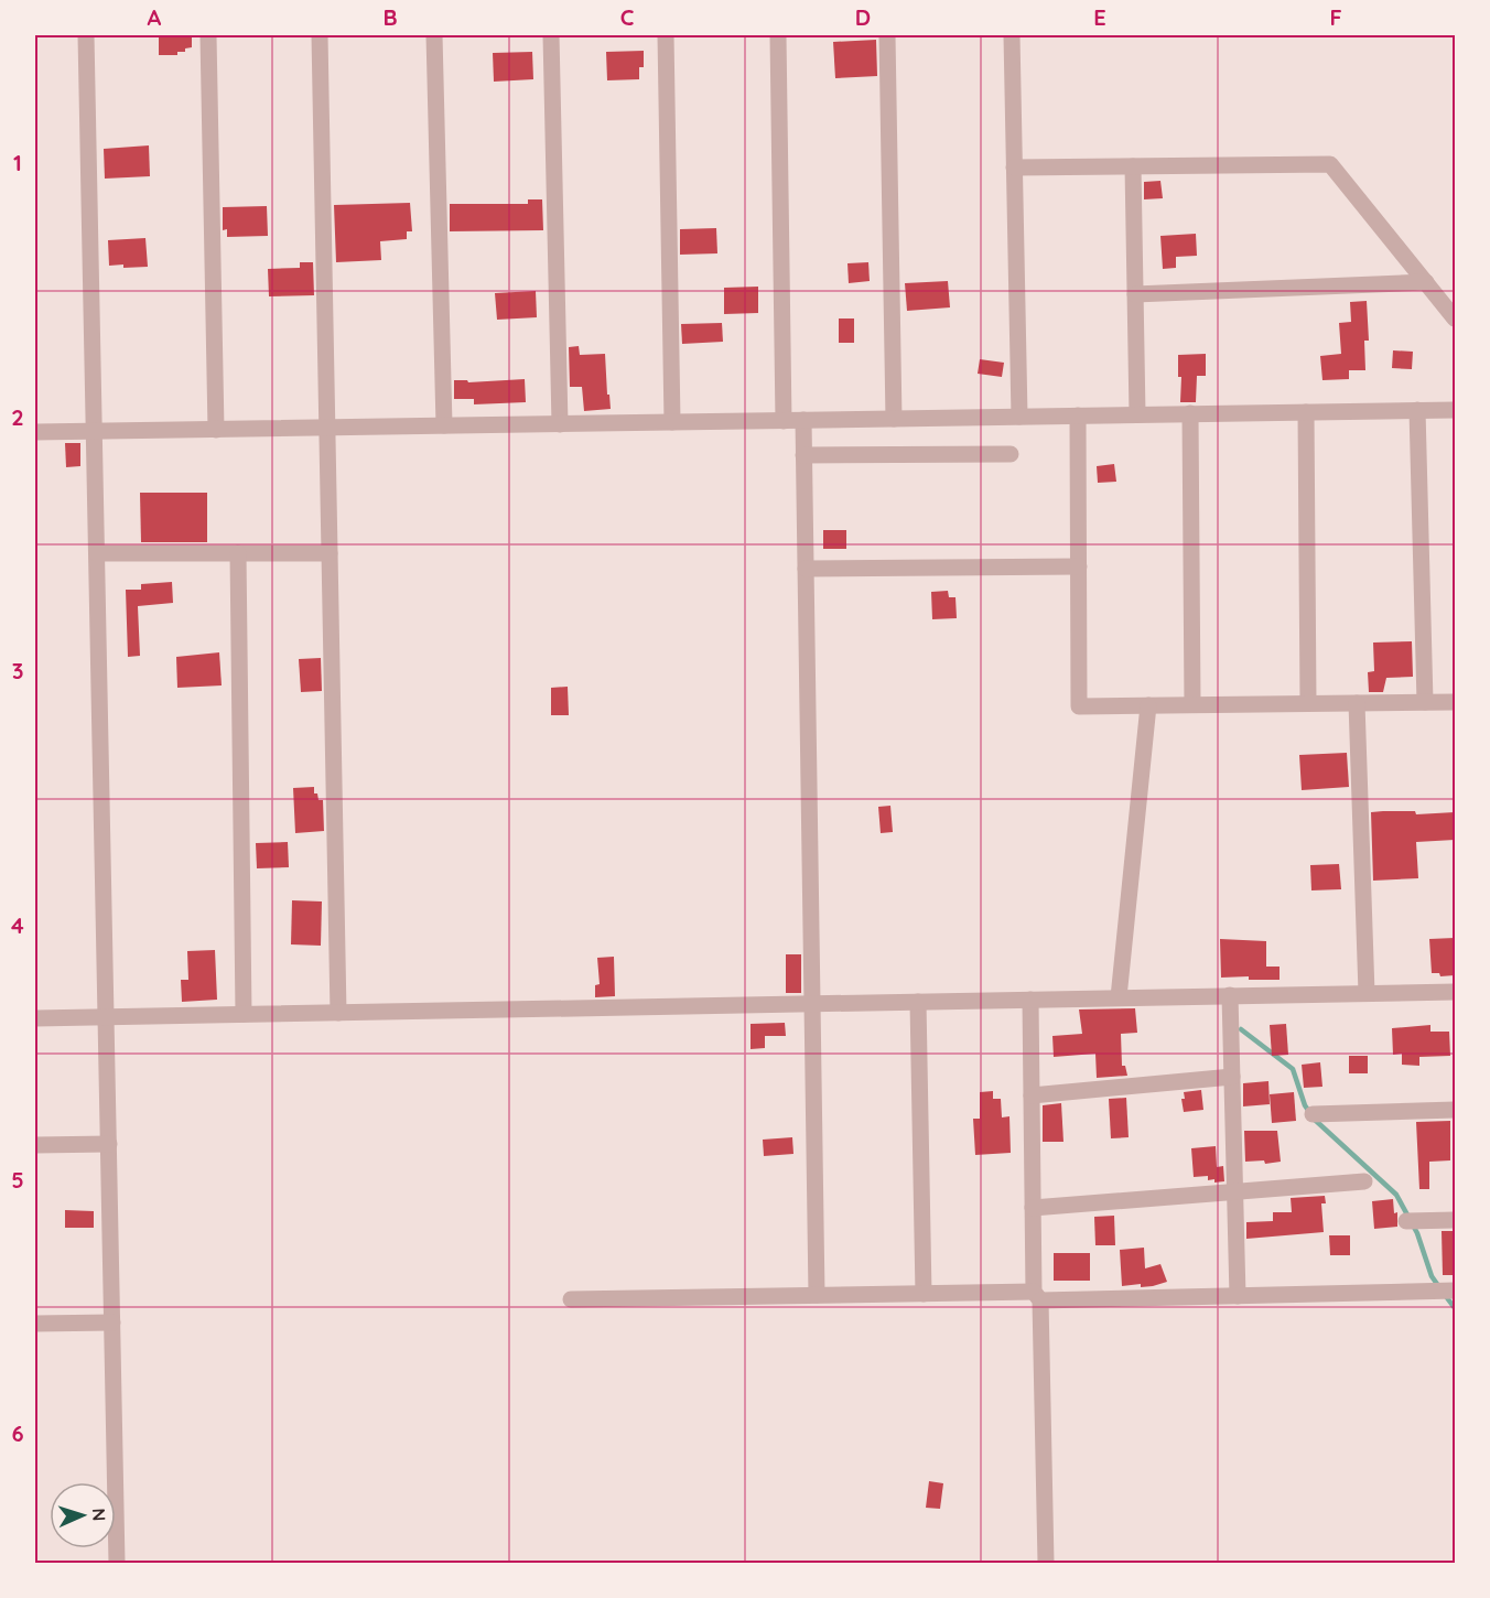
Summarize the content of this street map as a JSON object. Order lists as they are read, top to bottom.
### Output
{
  "north": "right",
  "grid": {
    "columns": [
      "A",
      "B",
      "C",
      "D",
      "E",
      "F"
    ],
    "rows": [
      "1",
      "2",
      "3",
      "4",
      "5",
      "6"
    ]
  }
}
